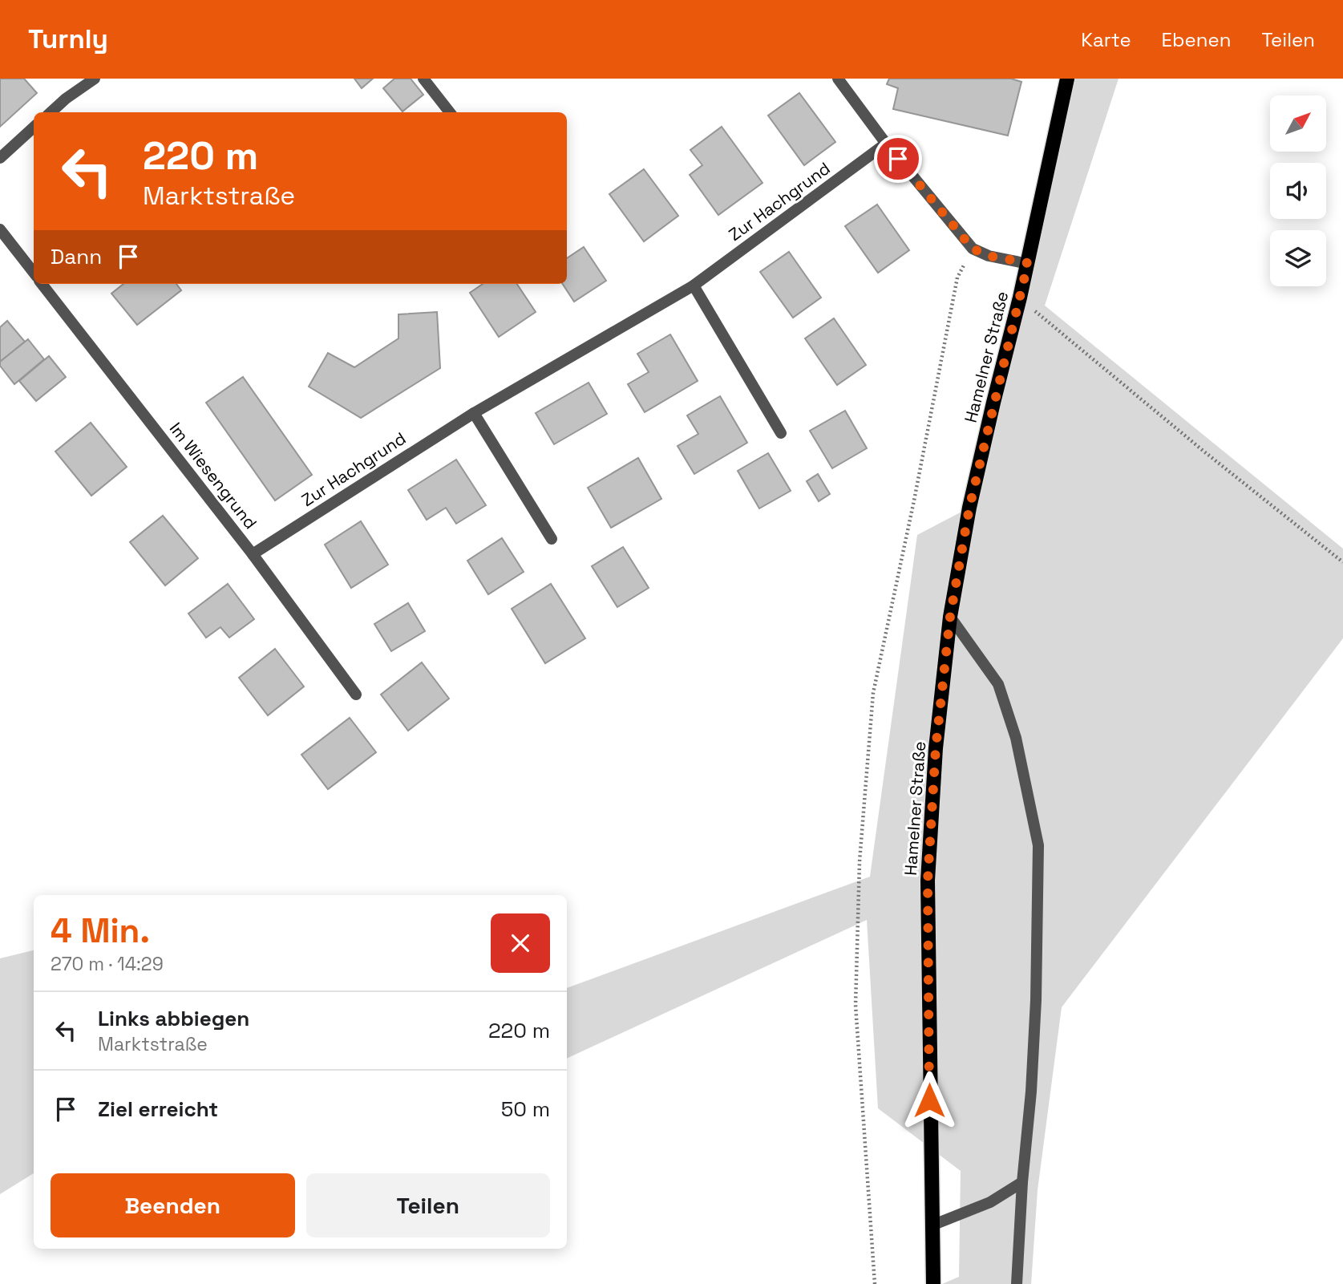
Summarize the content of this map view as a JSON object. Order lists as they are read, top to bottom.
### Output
{
  "streets": {
    "main road": ["Hamelner Straße"],
    "street": ["Zur Hachgrund", "Im Wiesengrund"]
  },
  "crossings": [
    ["Zur Hachgrund", "Im Wiesengrund"]
  ],
  "north": "top right",
  "page": {
    "header": "Turnly",
    "nav": ["Karte", "Ebenen", "Teilen"],
    "turn": ["220 m", "Marktstraße"],
    "then": "Dann",
    "heading": ["4 Min.", "270 m · 14:29"],
    "list": [
      {
        "name": "Links abbiegen",
        "note": "Marktstraße",
        "value": "220 m"
      },
      {
        "name": "Ziel erreicht",
        "value": "50 m"
      }
    ],
    "buttons": ["Beenden", "Teilen"]
  }
}
